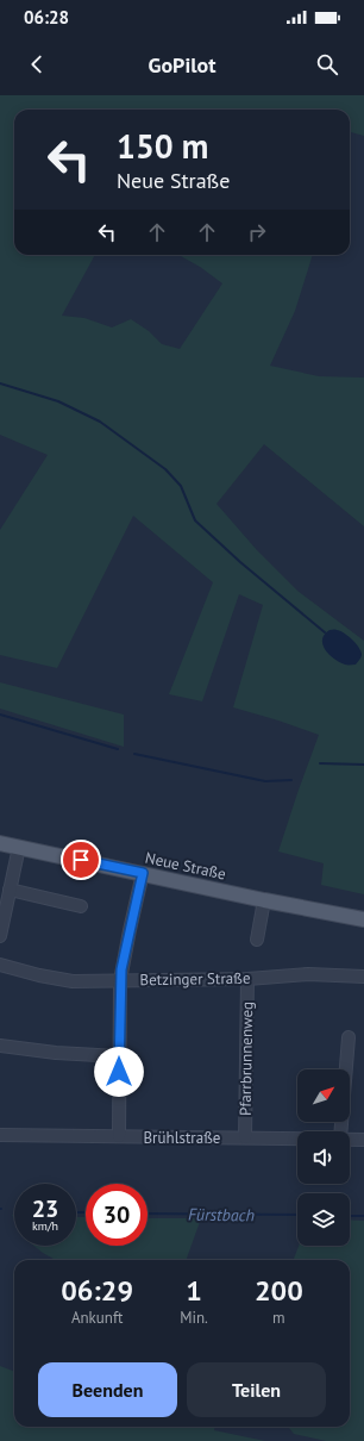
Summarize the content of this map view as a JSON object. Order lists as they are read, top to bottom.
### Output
{
  "streets": {
    "main road": ["Neue Straße"],
    "street": ["Betzinger Straße", "Pfarrbrunnenweg", "Brühlstraße"]
  },
  "crossings": [
    ["Betzinger Straße", "Pfarrbrunnenweg"],
    ["Pfarrbrunnenweg", "Brühlstraße"]
  ],
  "water": ["Fürstbach"],
  "north": "top right",
  "page": {
    "status": "06:28",
    "header": "GoPilot",
    "turn": ["150 m", "Neue Straße"],
    "speed": "23 km/h",
    "limit": "30",
    "eta": [
      "06:29",
      "Ankunft",
      "1",
      "Min.",
      "200",
      "m"
    ],
    "buttons": ["Beenden", "Teilen"]
  }
}
